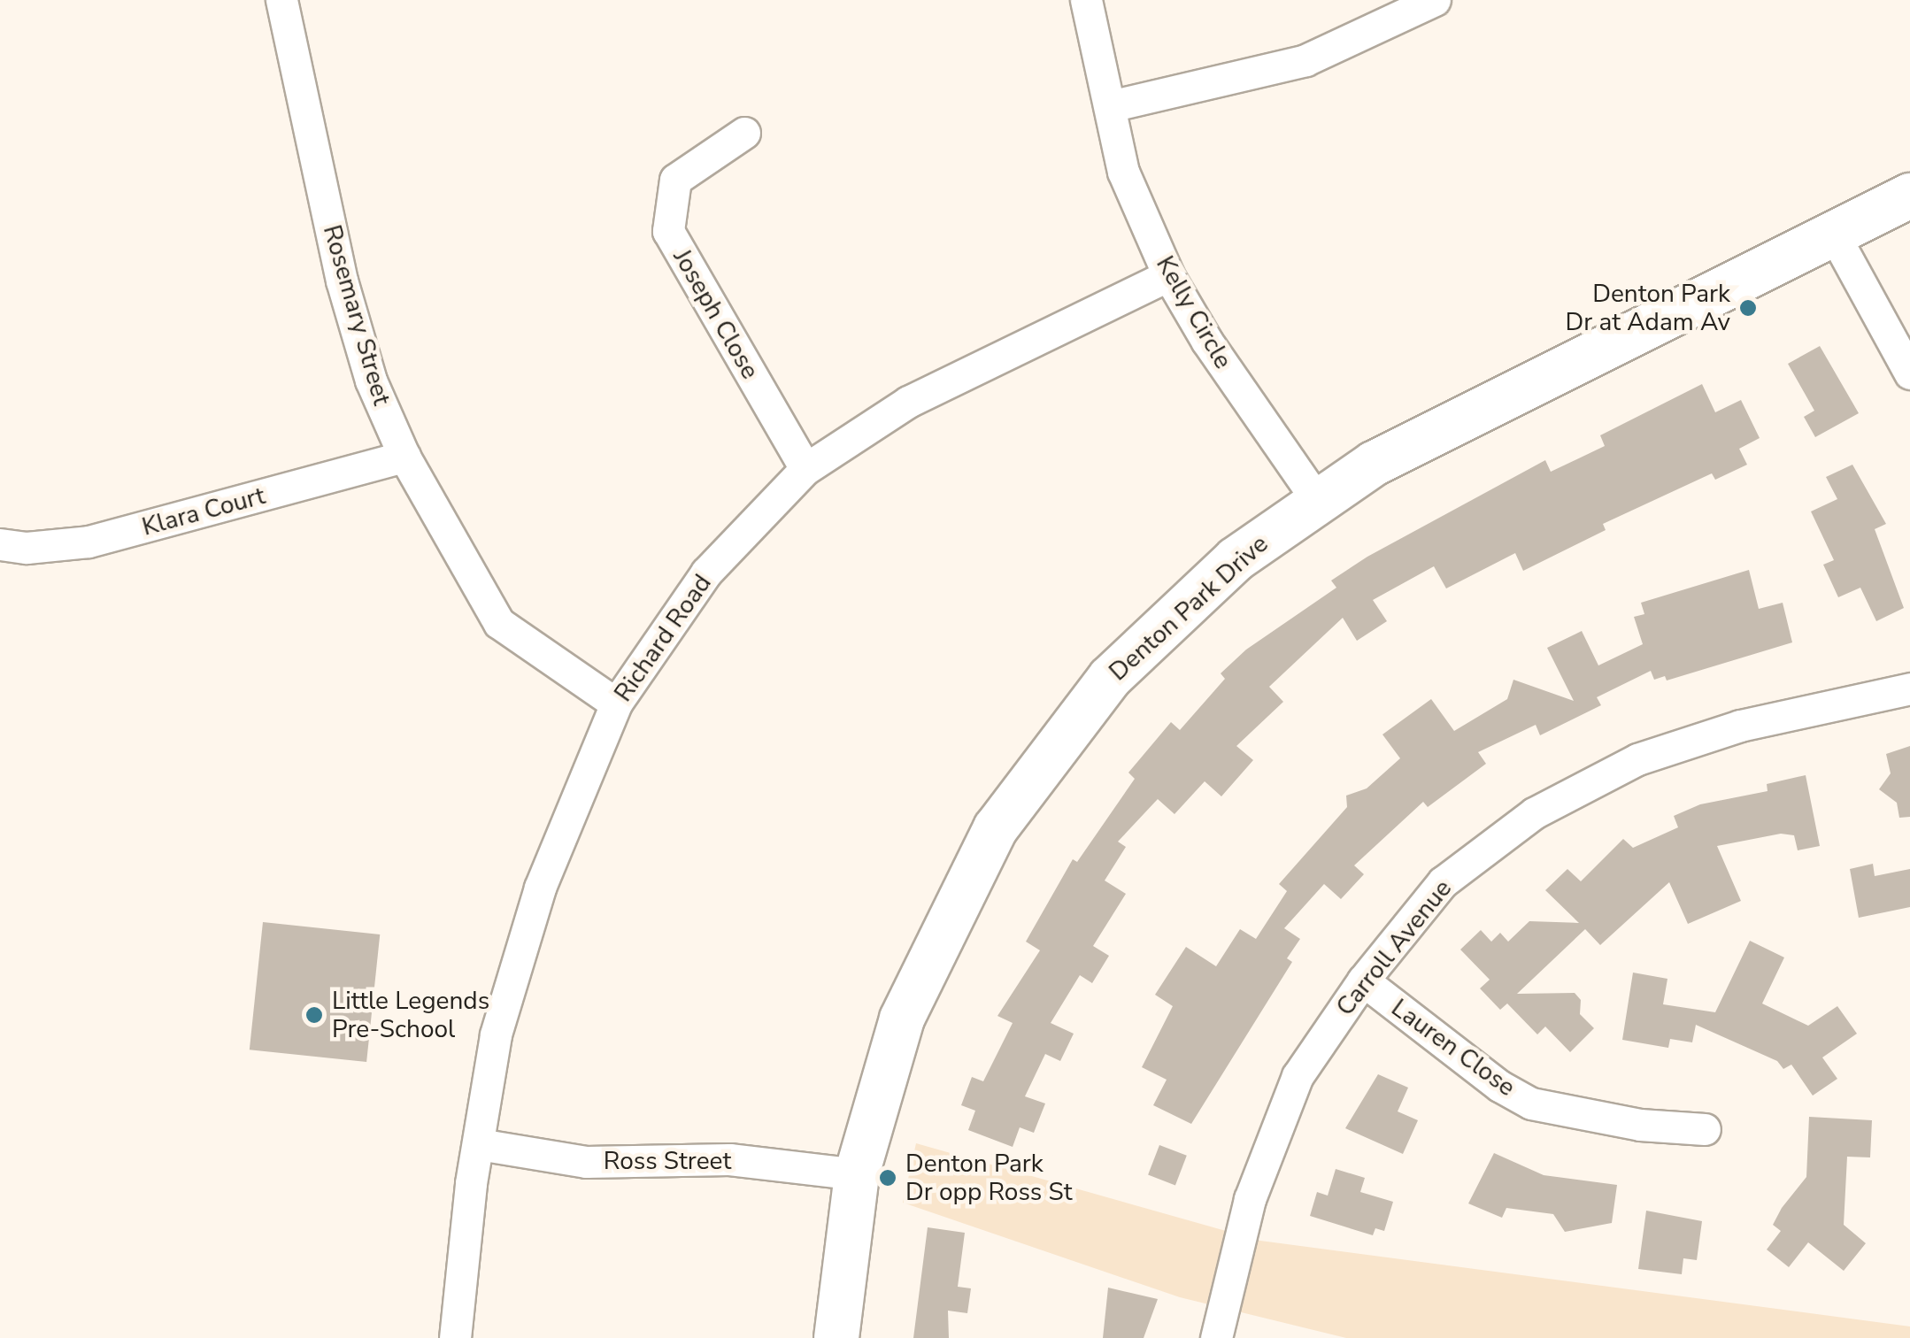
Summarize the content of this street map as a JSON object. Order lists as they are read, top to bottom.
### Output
{
  "streets": {
    "main road": ["Denton Park Drive"],
    "street": [
      "Kelly Circle",
      "Joseph Close",
      "Rosemary Street",
      "Klara Court",
      "Richard Road",
      "Carroll Avenue",
      "Lauren Close",
      "Ross Street"
    ]
  },
  "crossings": [
    ["Kelly Circle", "Denton Park Drive"],
    ["Kelly Circle", "Richard Road"],
    ["Joseph Close", "Richard Road"],
    ["Rosemary Street", "Klara Court"],
    ["Rosemary Street", "Richard Road"],
    ["Denton Park Drive", "Ross Street"],
    ["Richard Road", "Ross Street"],
    ["Carroll Avenue", "Lauren Close"]
  ],
  "places": ["Denton Park Dr at Adam Av", "Little Legends Pre-School", "Denton Park Dr opp Ross St"]
}
